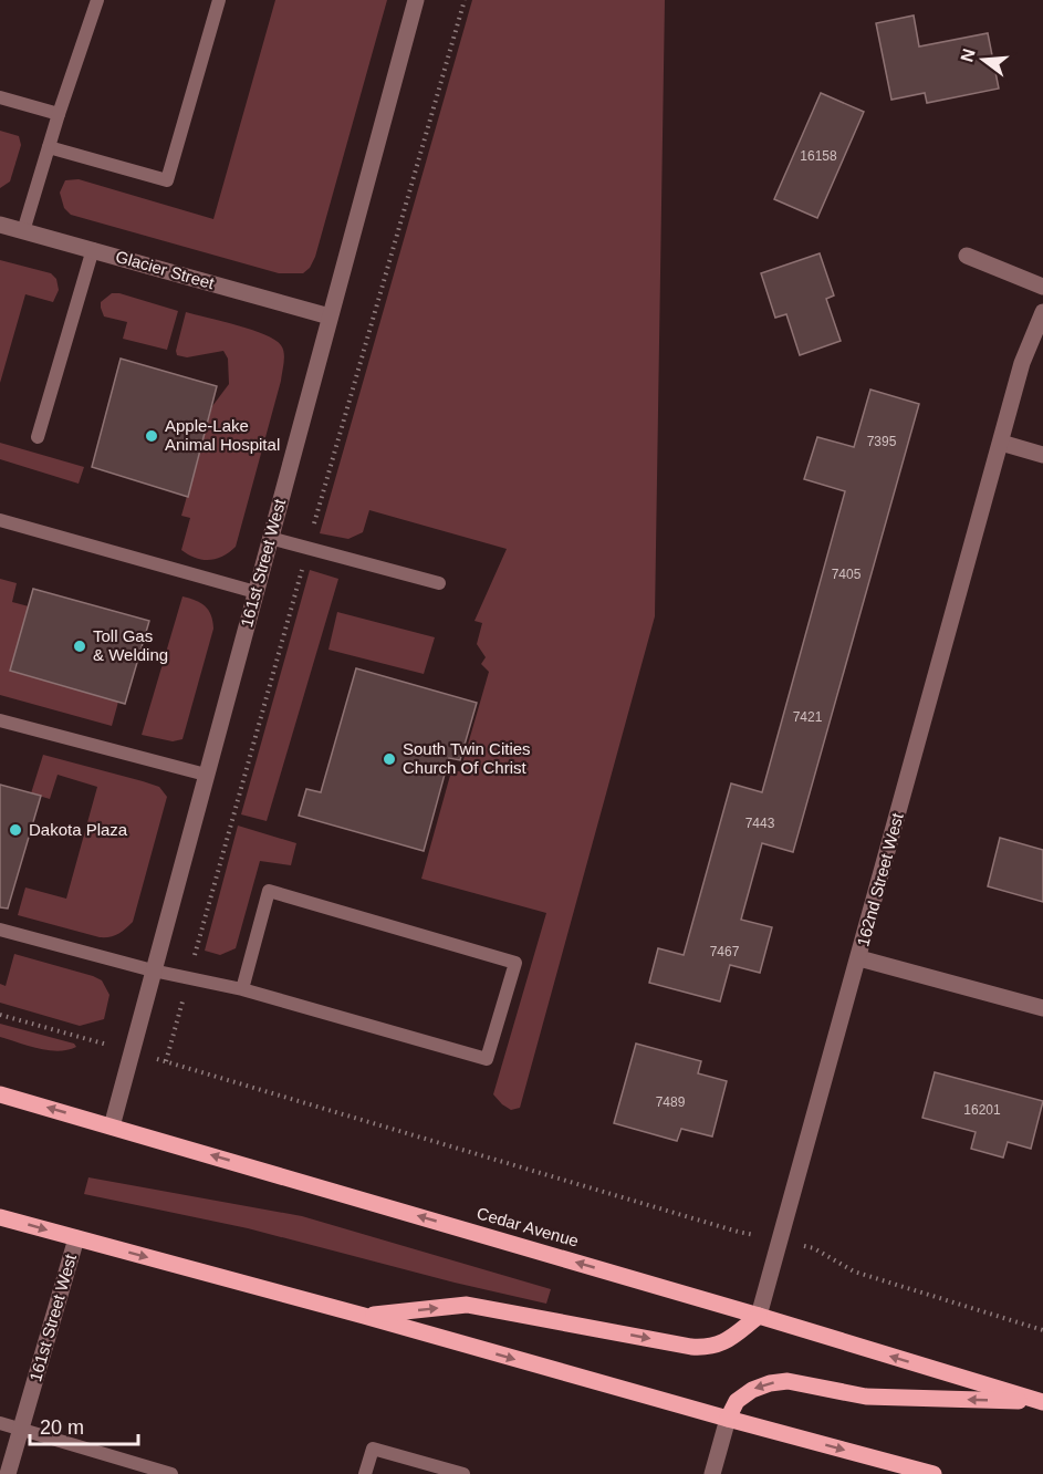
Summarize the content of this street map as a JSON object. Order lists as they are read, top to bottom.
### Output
{
  "streets": {
    "main road": ["Cedar Avenue"],
    "street": ["Glacier Street", "161st Street West", "162nd Street West"]
  },
  "crossings": [
    ["Glacier Street", "161st Street West"],
    ["161st Street West", "Cedar Avenue"],
    ["162nd Street West", "Cedar Avenue"]
  ],
  "places": [
    "Apple-Lake Animal Hospital",
    "Toll Gas & Welding",
    "South Twin Cities Church Of Christ",
    "Dakota Plaza"
  ],
  "house_numbers": [
    "16158",
    "7395",
    "7405",
    "7421",
    "7443",
    "7467",
    "7489",
    "16201"
  ],
  "scale_bar": "20 m",
  "north": "left"
}
